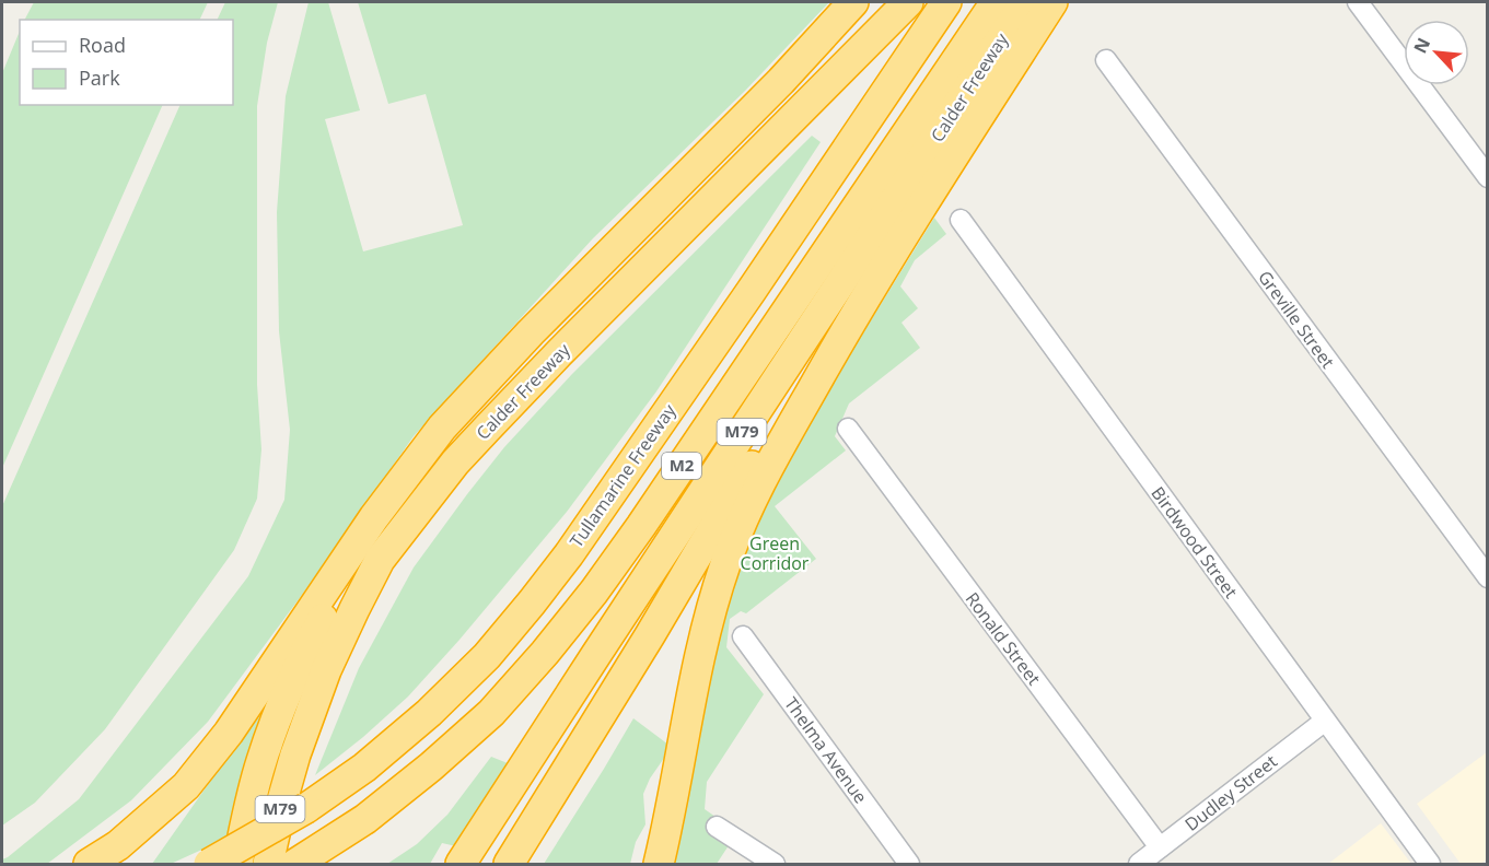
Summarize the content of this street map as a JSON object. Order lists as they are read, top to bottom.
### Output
{
  "streets": {
    "highway": [
      "Calder Freeway",
      "M79",
      "M2",
      "Tullamarine Freeway"
    ],
    "street": [
      "Greville Street",
      "Birdwood Street",
      "Ronald Street",
      "Thelma Avenue",
      "Dudley Street"
    ]
  },
  "crossings": [
    ["Birdwood Street", "Dudley Street"],
    ["Ronald Street", "Dudley Street"]
  ],
  "parks": ["Green Corridor"],
  "legend": ["Road", "Park"],
  "north": "top left"
}
